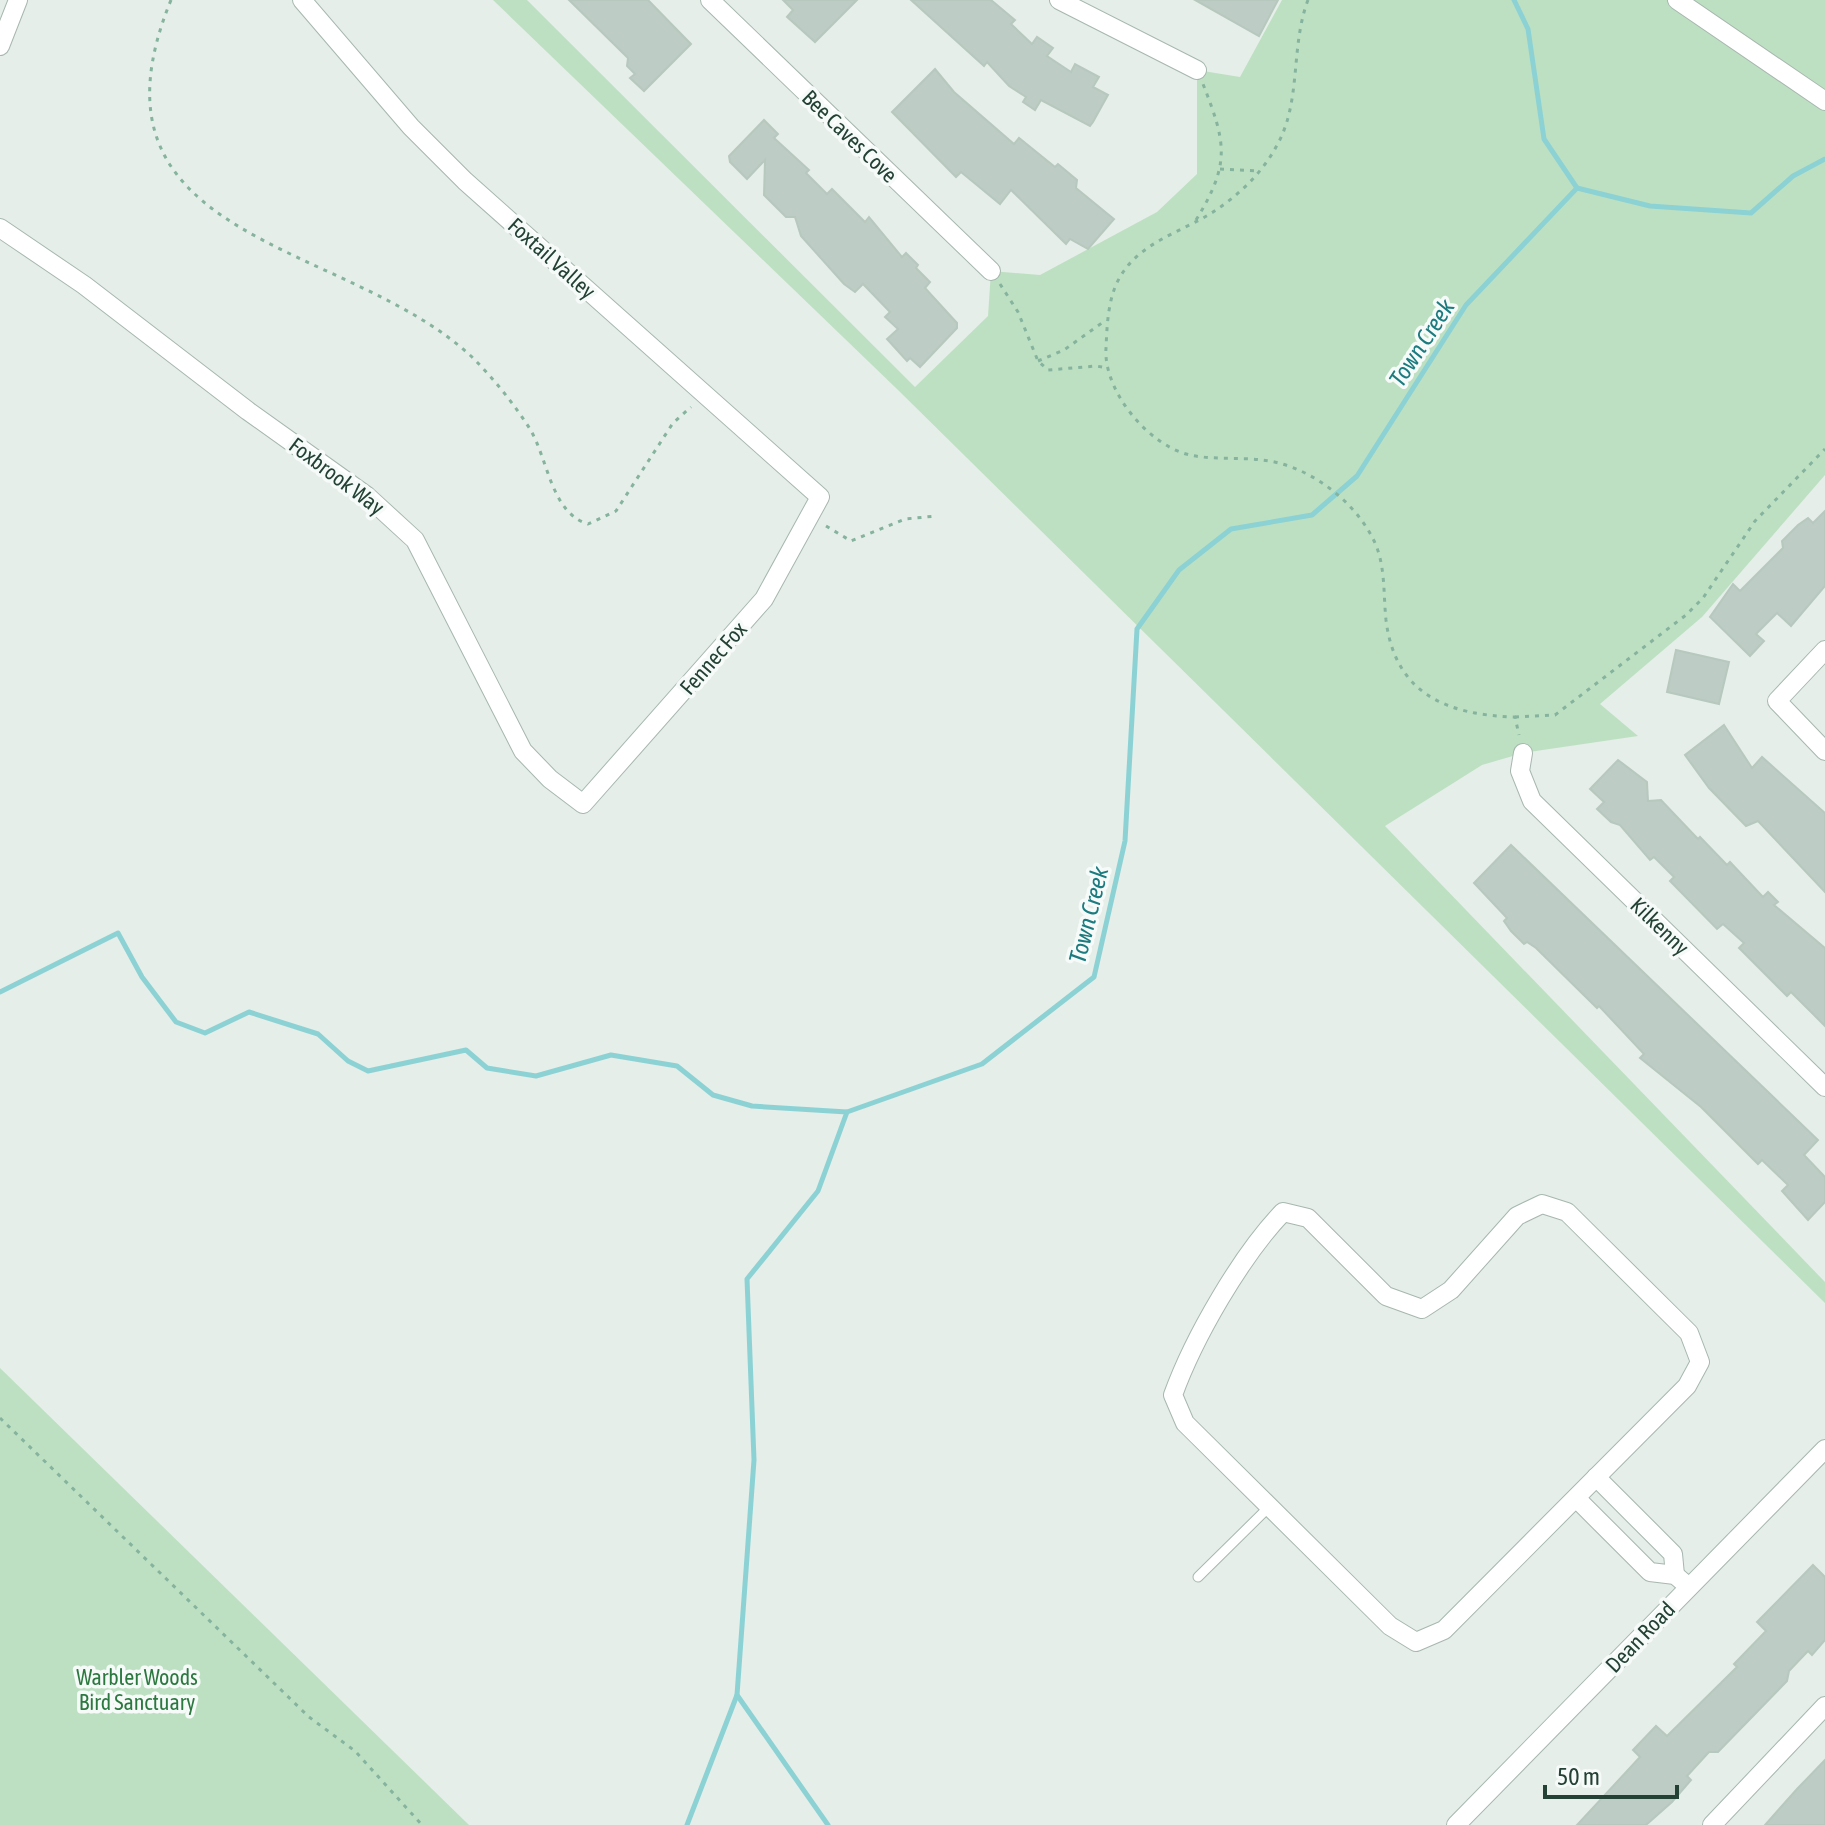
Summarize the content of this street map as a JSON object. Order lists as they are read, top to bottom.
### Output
{
  "streets": {
    "street": [
      "Bee Caves Cove",
      "Foxtail Valley",
      "Foxbrook Way",
      "Fennec Fox",
      "Kilkenny",
      "Dean Road"
    ]
  },
  "crossings": [
    ["Foxtail Valley", "Fennec Fox"],
    ["Foxbrook Way", "Fennec Fox"]
  ],
  "water": ["Town Creek"],
  "parks": ["Warbler Woods Bird Sanctuary"],
  "scale_bar": "50 m"
}
